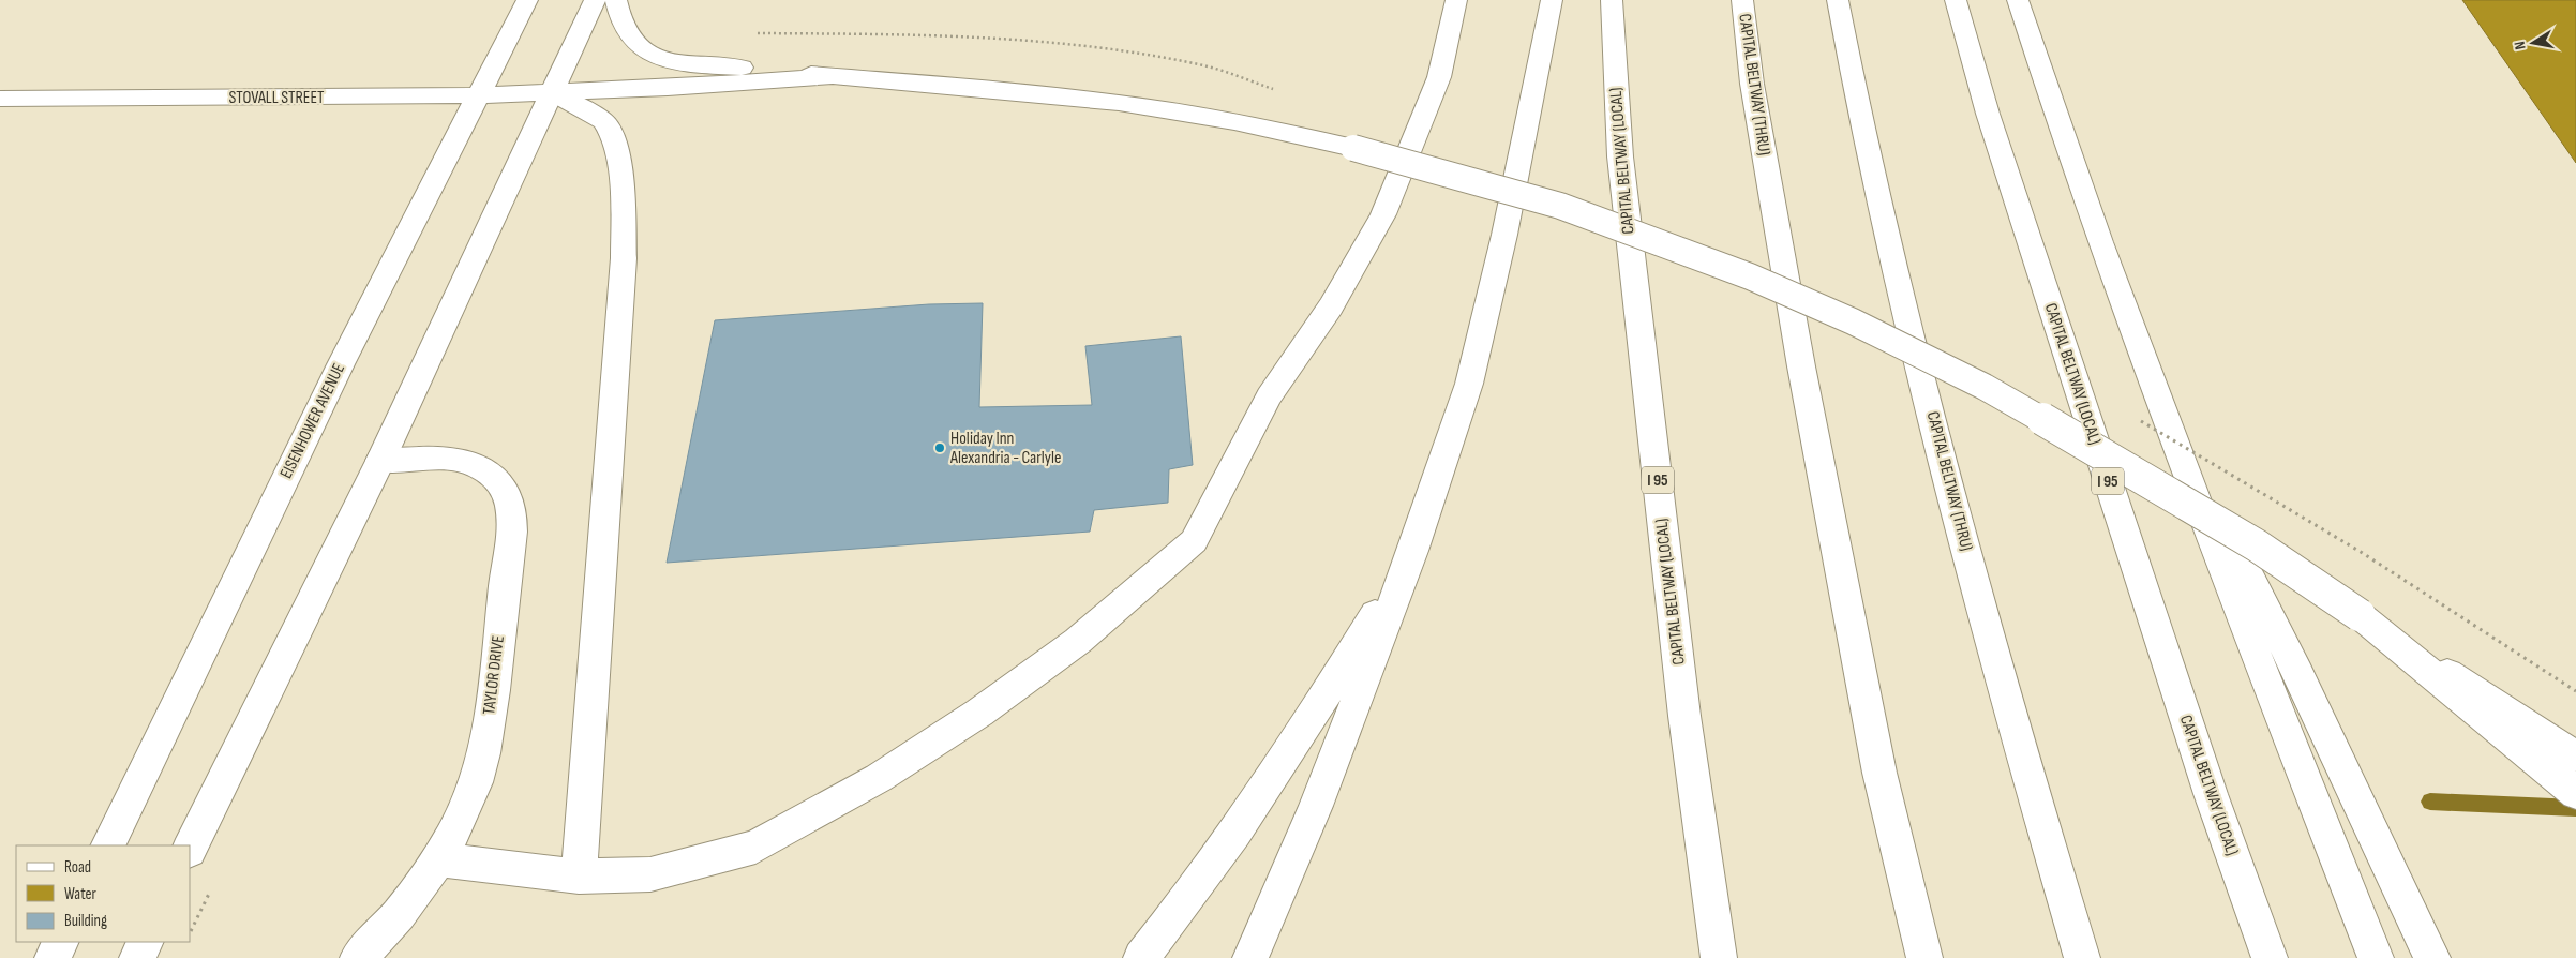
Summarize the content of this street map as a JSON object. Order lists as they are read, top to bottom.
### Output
{
  "streets": {
    "main road": [
      "CAPITAL BELTWAY (THRU)",
      "STOVALL STREET",
      "CAPITAL BELTWAY (LOCAL)",
      "EISENHOWER AVENUE",
      "I 95",
      "TAYLOR DRIVE"
    ]
  },
  "crossings": [
    ["STOVALL STREET", "EISENHOWER AVENUE"]
  ],
  "places": ["Holiday Inn Alexandria - Carlyle"],
  "legend": ["Road", "Water", "Building"],
  "north": "left"
}
